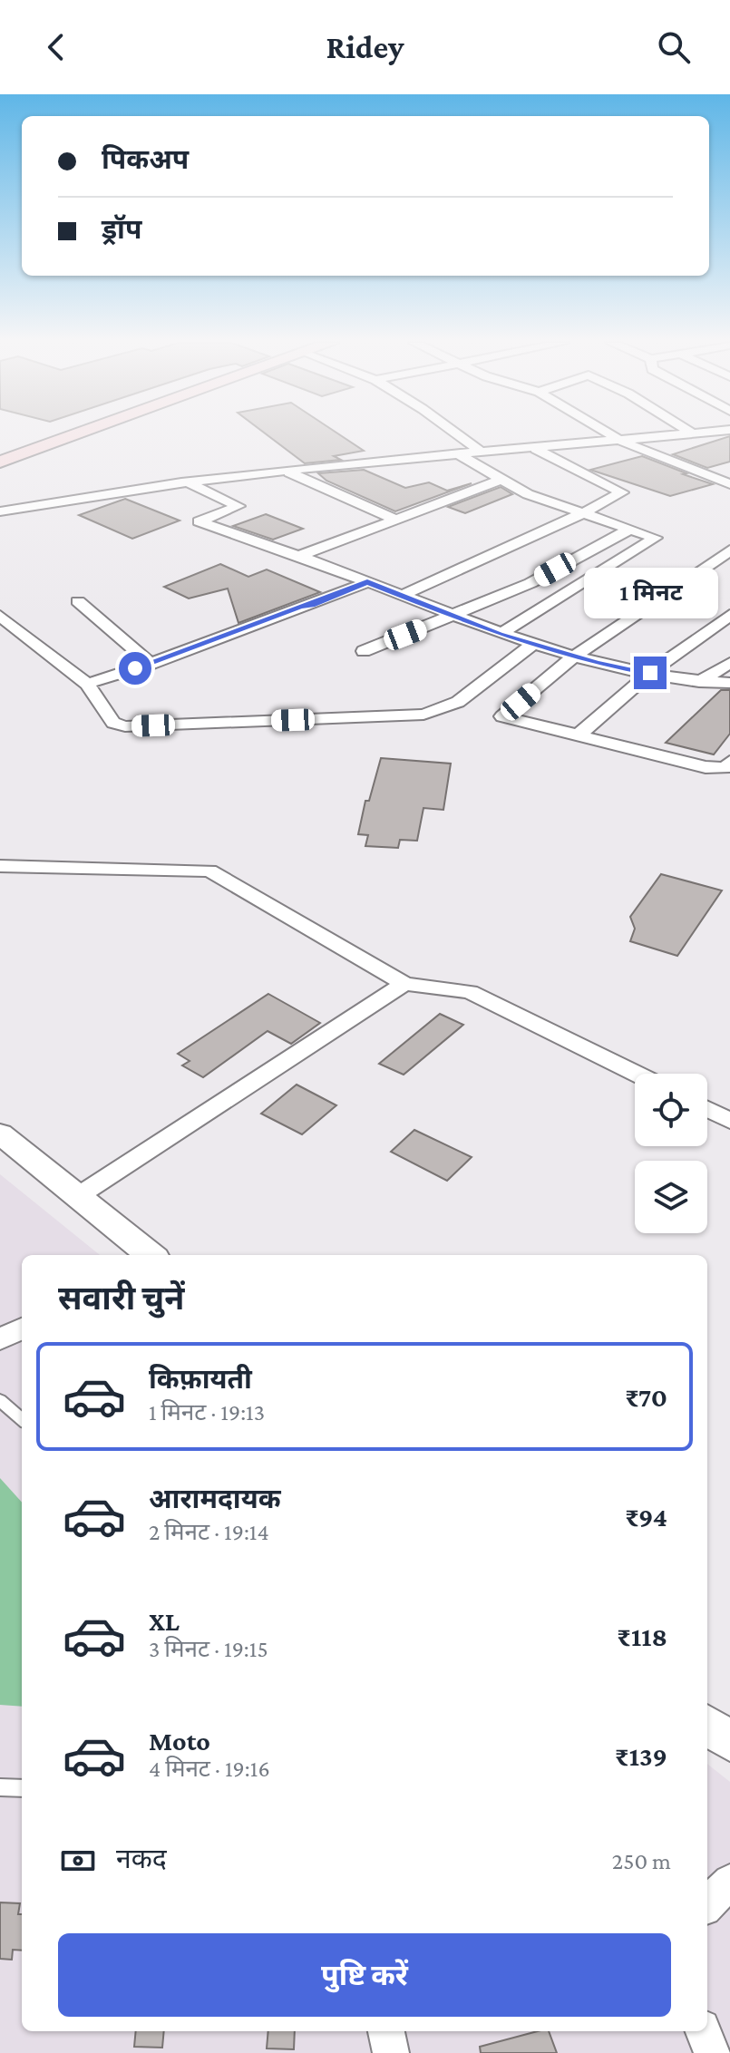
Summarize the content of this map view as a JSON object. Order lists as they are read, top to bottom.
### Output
{
  "page": {
    "header": "Ridey",
    "banner": ["पिकअप", "ड्रॉप"],
    "bubble": "1 मिनट",
    "heading": "सवारी चुनें",
    "list": [
      {
        "name": "किफ़ायती",
        "note": "1 मिनट · 19:13",
        "value": "₹70"
      },
      {
        "name": "आरामदायक",
        "note": "2 मिनट · 19:14",
        "value": "₹94"
      },
      {
        "name": "XL",
        "note": "3 मिनट · 19:15",
        "value": "₹118"
      },
      {
        "name": "Moto",
        "note": "4 मिनट · 19:16",
        "value": "₹139"
      }
    ],
    "pay": ["नकद", "250 m"],
    "buttons": "पुष्टि करें"
  }
}
